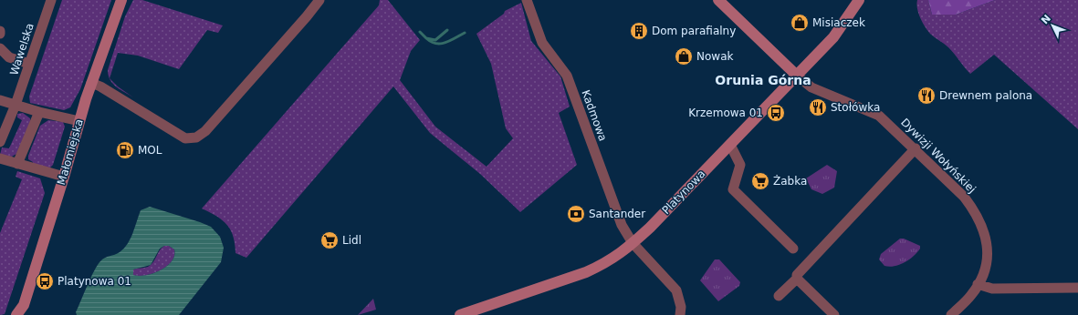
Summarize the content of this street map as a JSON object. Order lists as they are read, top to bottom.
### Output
{
  "streets": {
    "street": [
      "Wawelska",
      "Kadmowa",
      "Małomiejska",
      "Dywizji Wołyńskiej",
      "Platynowa"
    ]
  },
  "crossings": [
    ["Kadmowa", "Platynowa"],
    ["Dywizji Wołyńskiej", "Platynowa"]
  ],
  "districts": ["Orunia Górna"],
  "places": {
    "shop": ["Misiaczek", "Nowak"],
    "building": ["Dom parafialny"],
    "restaurant": ["Drewnem palona", "Stołówka"],
    "bus stop": ["Krzemowa 01", "Platynowa 01"],
    "fuel station": ["MOL"],
    "supermarket": ["Żabka", "Lidl"],
    "bank": ["Santander"]
  },
  "north": "top left"
}
